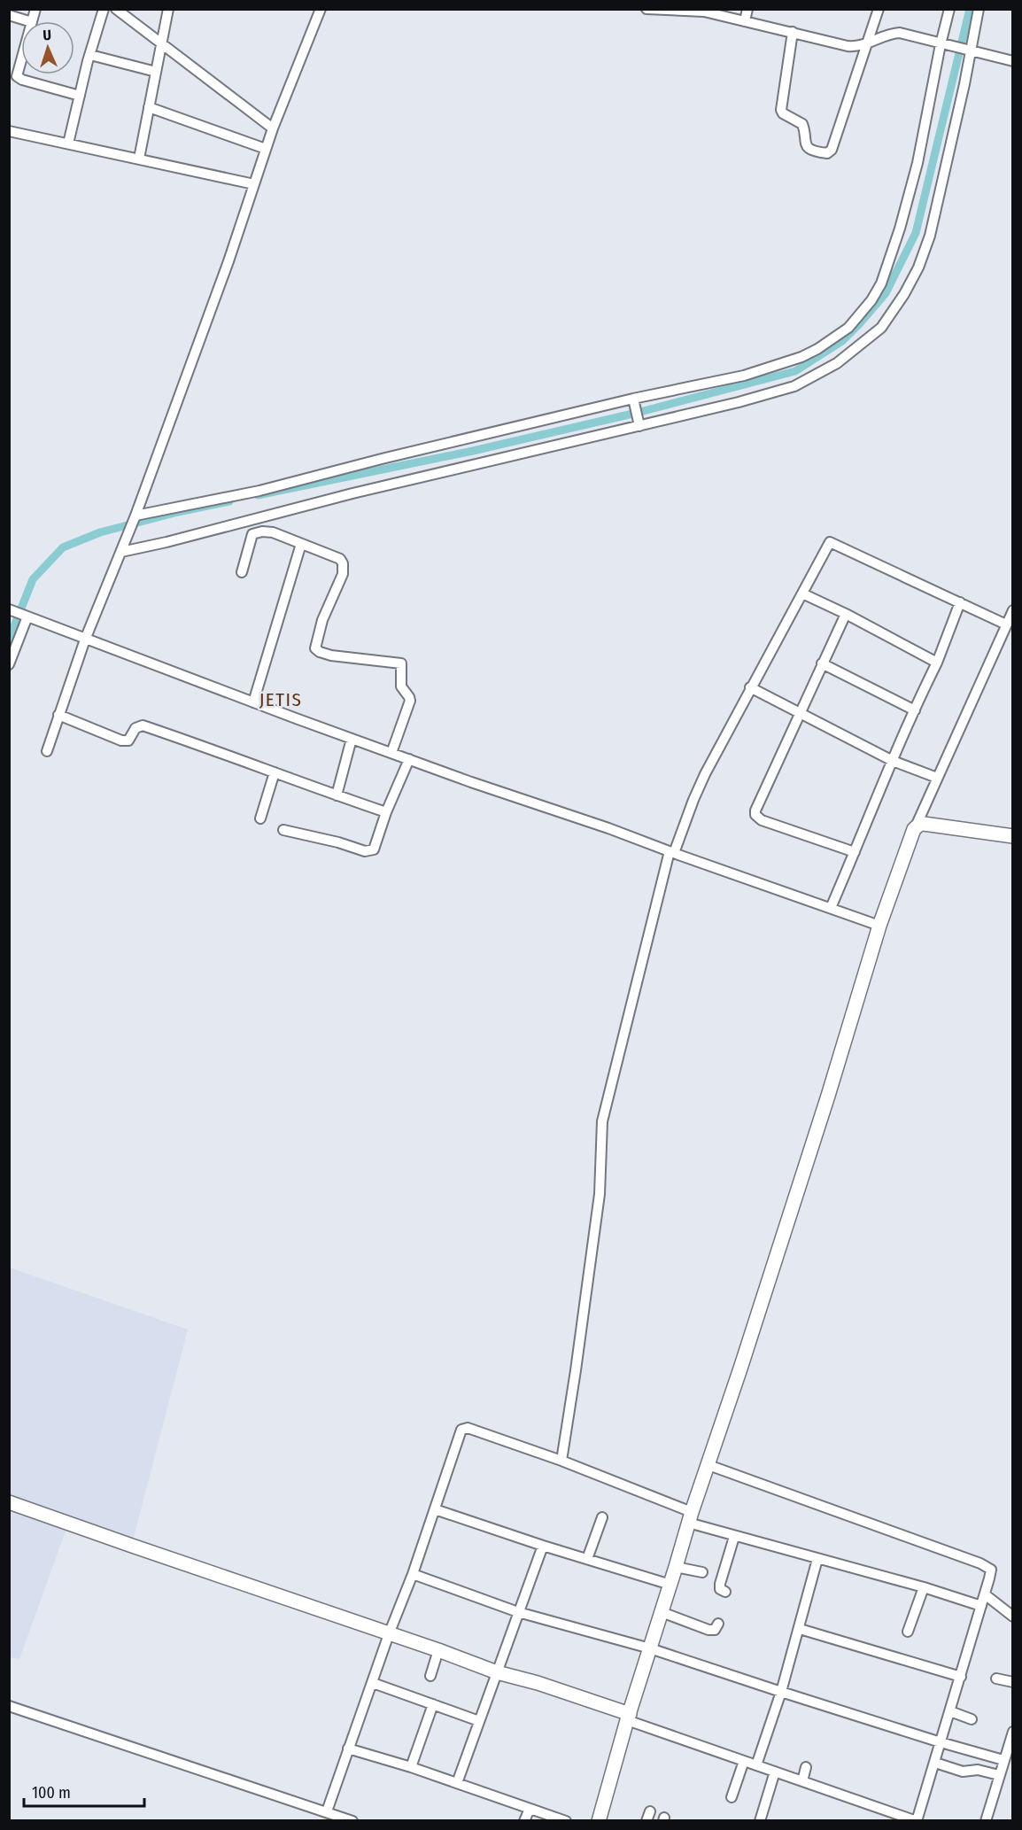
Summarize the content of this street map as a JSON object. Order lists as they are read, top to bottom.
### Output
{
  "districts": ["JETIS"],
  "scale_bar": "100 m",
  "north": "top"
}
